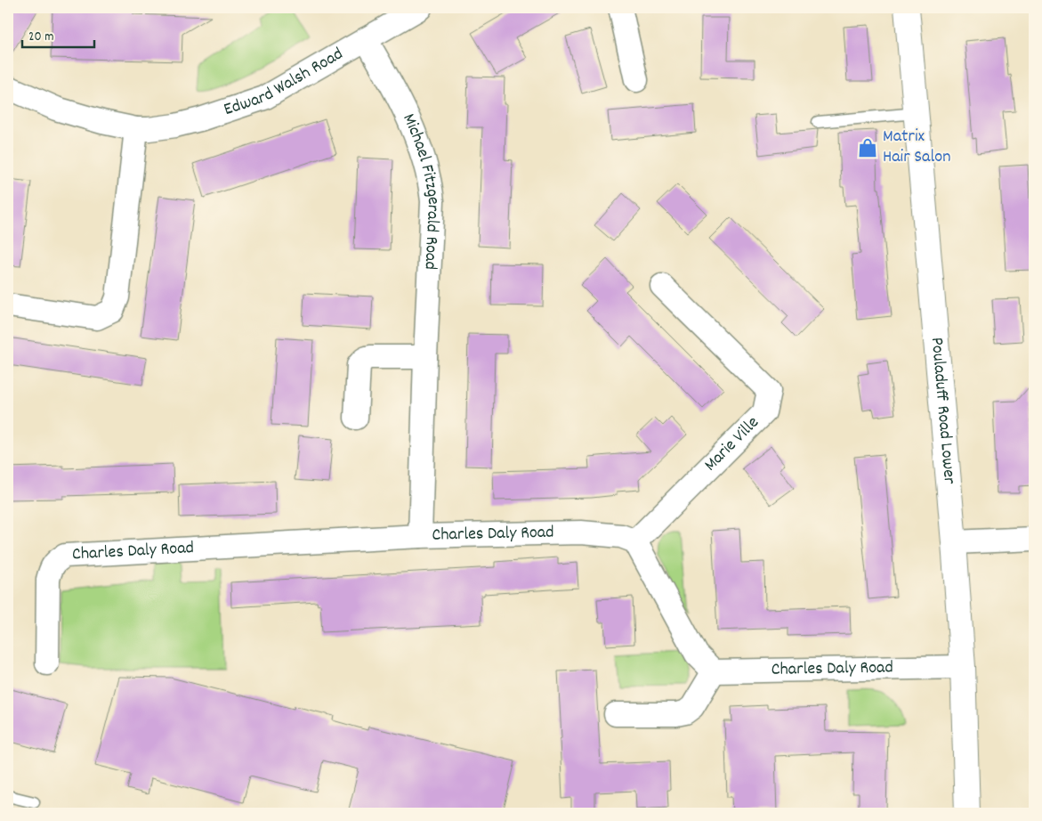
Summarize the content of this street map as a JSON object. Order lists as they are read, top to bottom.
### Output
{
  "streets": {
    "street": [
      "Edward Walsh Road",
      "Michael Fitzgerald Road",
      "Pouladuff Road Lower",
      "Marie Ville",
      "Charles Daly Road"
    ]
  },
  "crossings": [
    ["Edward Walsh Road", "Michael Fitzgerald Road"],
    ["Michael Fitzgerald Road", "Charles Daly Road"],
    ["Pouladuff Road Lower", "Charles Daly Road"],
    ["Marie Ville", "Charles Daly Road"]
  ],
  "places": {
    "shop": ["Matrix Hair Salon"]
  },
  "scale_bar": "20 m"
}
